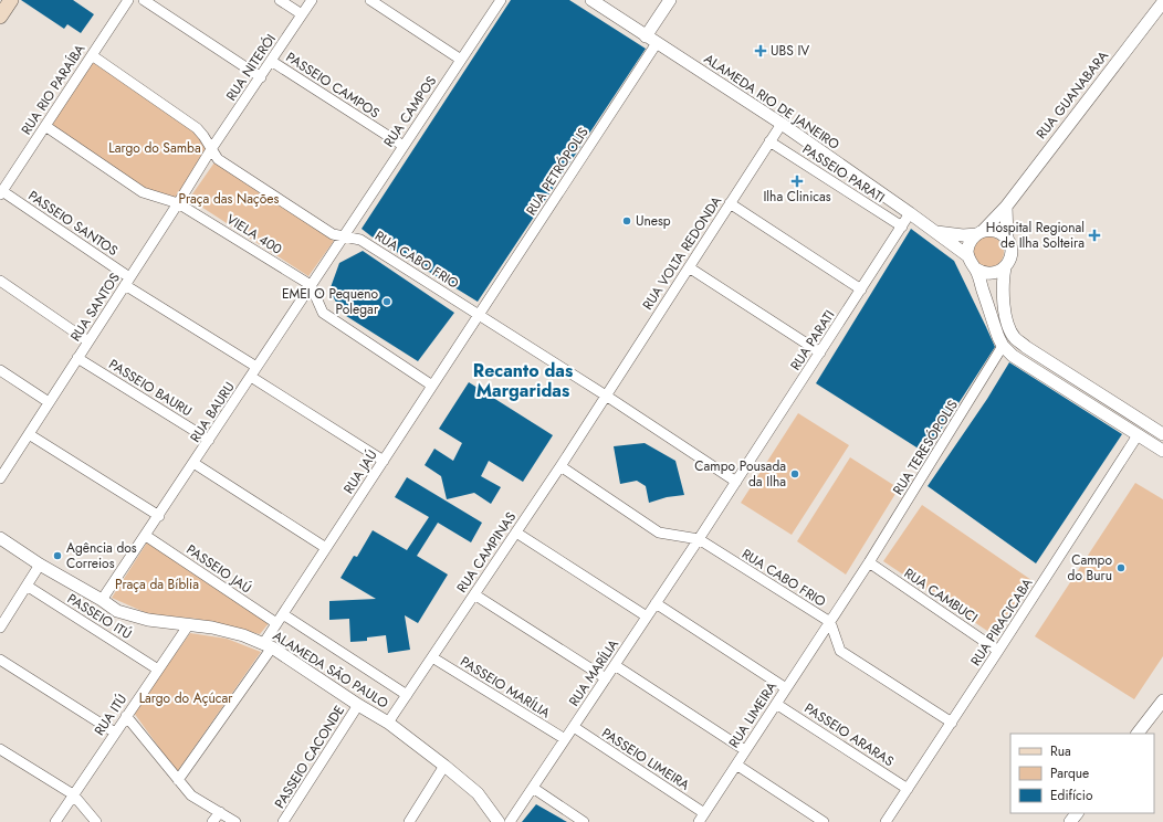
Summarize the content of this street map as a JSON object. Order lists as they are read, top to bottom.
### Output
{
  "streets": {
    "street": [
      "RUA NITERÓI",
      "PASSEIO CAMPOS",
      "RUA RIO PARAÍBA",
      "RUA GUANABARA",
      "ALAMEDA RIO DE JANEIRO",
      "RUA CAMPOS",
      "RUA PETRÓPOLIS",
      "PASSEIO PARATI",
      "PASSEIO SANTOS",
      "VIELA 400",
      "RUA VOLTA REDONDA",
      "RUA CABO FRIO",
      "RUA SANTOS",
      "RUA PARATI",
      "PASSEIO BAURU",
      "RUA BAURU",
      "RUA TERESÓPOLIS",
      "RUA JAÚ",
      "RUA CAMPINAS",
      "PASSEIO JAÚ",
      "RUA CAMBUCI",
      "PASSEIO ITÚ",
      "RUA PIRACICABA",
      "ALAMEDA SÃO PAULO",
      "RUA MARÍLIA",
      "PASSEIO MARÍLIA",
      "RUA ITÚ",
      "RUA LIMEIRA",
      "PASSEIO ARARAS",
      "PASSEIO CACONDE",
      "PASSEIO LIMEIRA"
    ]
  },
  "crossings": [
    ["RUA NITERÓI", "PASSEIO CAMPOS"],
    ["RUA NITERÓI", "RUA CABO FRIO"],
    ["RUA NITERÓI", "RUA SANTOS"],
    ["PASSEIO CAMPOS", "RUA CAMPOS"],
    ["RUA RIO PARAÍBA", "PASSEIO SANTOS"],
    ["RUA RIO PARAÍBA", "VIELA 400"],
    ["RUA RIO PARAÍBA", "RUA CABO FRIO"],
    ["RUA GUANABARA", "ALAMEDA RIO DE JANEIRO"],
    ["ALAMEDA RIO DE JANEIRO", "RUA PETRÓPOLIS"],
    ["ALAMEDA RIO DE JANEIRO", "RUA VOLTA REDONDA"],
    ["ALAMEDA RIO DE JANEIRO", "RUA PARATI"],
    ["ALAMEDA RIO DE JANEIRO", "RUA TERESÓPOLIS"],
    ["ALAMEDA RIO DE JANEIRO", "RUA PIRACICABA"],
    ["RUA CAMPOS", "RUA CABO FRIO"],
    ["RUA CAMPOS", "RUA BAURU"],
    ["RUA PETRÓPOLIS", "RUA CABO FRIO"],
    ["RUA PETRÓPOLIS", "RUA JAÚ"],
    ["PASSEIO PARATI", "RUA VOLTA REDONDA"],
    ["PASSEIO PARATI", "RUA PARATI"],
    ["PASSEIO SANTOS", "RUA SANTOS"],
    ["VIELA 400", "RUA SANTOS"],
    ["VIELA 400", "RUA BAURU"],
    ["RUA VOLTA REDONDA", "RUA CABO FRIO"],
    ["RUA VOLTA REDONDA", "RUA CAMPINAS"],
    ["RUA CABO FRIO", "RUA SANTOS"],
    ["RUA CABO FRIO", "RUA PARATI"],
    ["RUA CABO FRIO", "RUA BAURU"],
    ["RUA CABO FRIO", "RUA TERESÓPOLIS"],
    ["RUA CABO FRIO", "RUA JAÚ"],
    ["RUA CABO FRIO", "RUA CAMPINAS"],
    ["RUA CABO FRIO", "RUA PIRACICABA"],
    ["RUA CABO FRIO", "RUA MARÍLIA"],
    ["RUA CABO FRIO", "RUA LIMEIRA"],
    ["RUA SANTOS", "PASSEIO BAURU"],
    ["RUA PARATI", "RUA MARÍLIA"],
    ["PASSEIO BAURU", "RUA BAURU"],
    ["RUA BAURU", "PASSEIO JAÚ"],
    ["RUA BAURU", "ALAMEDA SÃO PAULO"],
    ["RUA TERESÓPOLIS", "RUA CAMBUCI"],
    ["RUA TERESÓPOLIS", "RUA LIMEIRA"],
    ["RUA JAÚ", "PASSEIO JAÚ"],
    ["RUA JAÚ", "ALAMEDA SÃO PAULO"],
    ["RUA CAMPINAS", "PASSEIO JAÚ"],
    ["RUA CAMPINAS", "ALAMEDA SÃO PAULO"],
    ["RUA CAMPINAS", "PASSEIO MARÍLIA"],
    ["RUA CAMBUCI", "RUA PIRACICABA"],
    ["PASSEIO ITÚ", "RUA ITÚ"],
    ["RUA PIRACICABA", "PASSEIO ARARAS"],
    ["ALAMEDA SÃO PAULO", "RUA ITÚ"],
    ["ALAMEDA SÃO PAULO", "PASSEIO CACONDE"],
    ["RUA MARÍLIA", "PASSEIO MARÍLIA"],
    ["RUA MARÍLIA", "PASSEIO LIMEIRA"],
    ["RUA LIMEIRA", "PASSEIO ARARAS"],
    ["RUA LIMEIRA", "PASSEIO LIMEIRA"]
  ],
  "districts": ["Recanto das Margaridas"],
  "parks": [
    "Largo do Samba",
    "Praça das Nações",
    "Praça da Bíblia",
    "Largo do Açúcar"
  ],
  "places": {
    "health": ["UBS IV", "Ilha Clinicas", "Hospital Regional de Ilha Solteira"],
    "other": [
      "Unesp",
      "EMEI O Pequeno Polegar",
      "Campo Pousada da Ilha",
      "Agência dos Correios",
      "Campo do Buru"
    ]
  },
  "legend": ["Rua", "Parque", "Edifício"]
}
